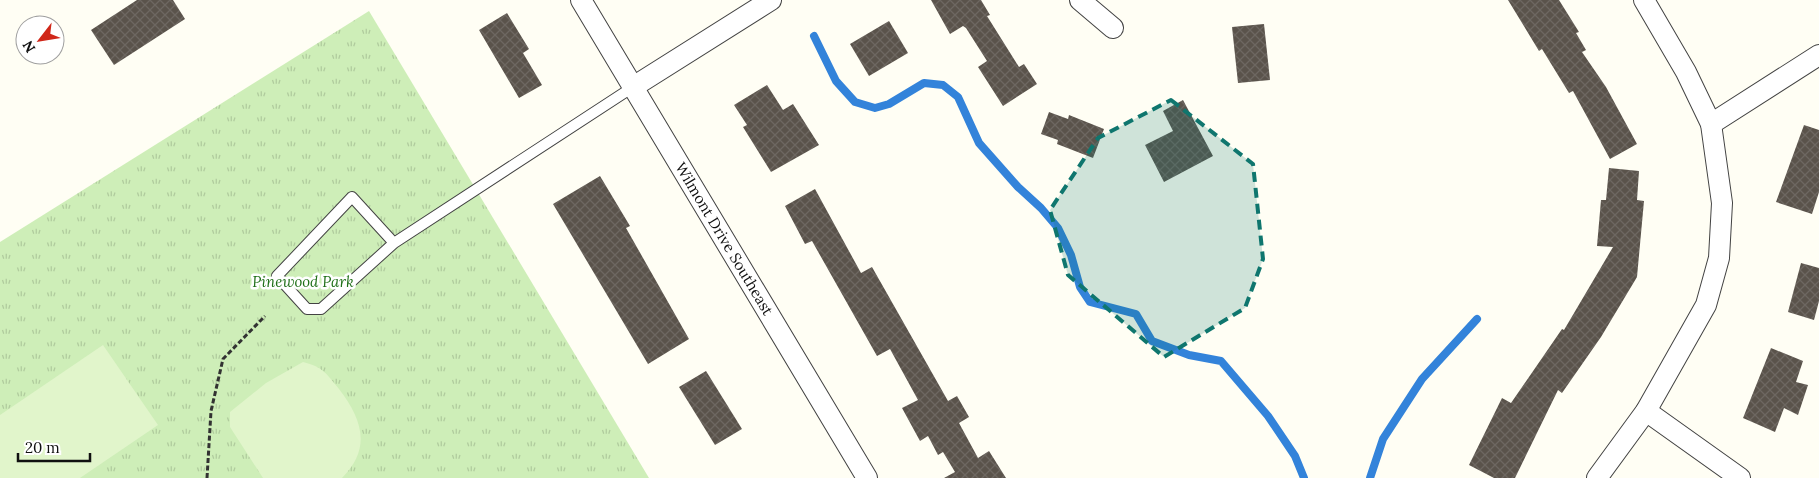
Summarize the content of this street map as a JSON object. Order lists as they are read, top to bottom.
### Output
{
  "streets": {
    "street": ["Wilmont Drive Southeast"]
  },
  "parks": ["Pinewood Park"],
  "scale_bar": "20 m",
  "north": "bottom left"
}
